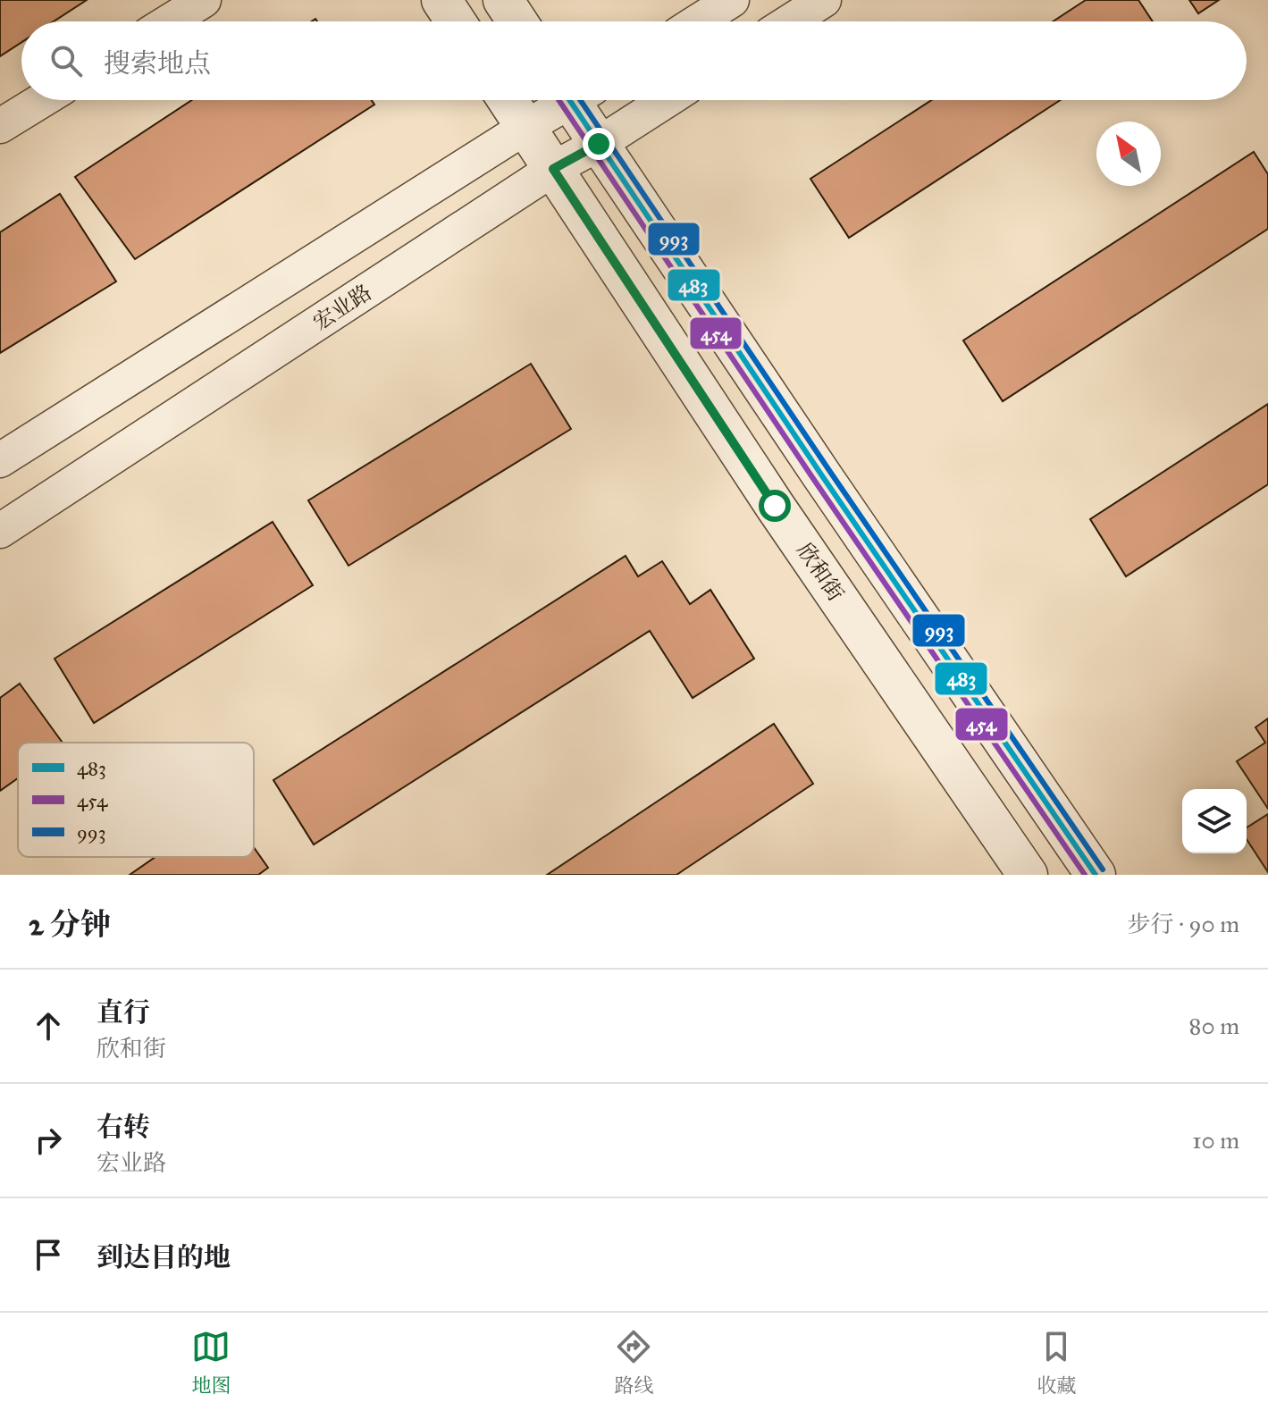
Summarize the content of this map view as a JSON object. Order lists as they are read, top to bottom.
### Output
{
  "streets": {
    "street": ["宏业路", "欣和街"]
  },
  "crossings": [
    ["宏业路", "欣和街"]
  ],
  "lines": ["transit line 483", "transit line 454", "transit line 993"],
  "legend": ["483", "454", "993"],
  "north": "top left",
  "page": {
    "search": "搜索地点",
    "heading": ["2 分钟", "步行 · 90 m"],
    "list": [
      ["直行", "欣和街", "80 m"],
      ["右转", "宏业路", "10 m"],
      "到达目的地"
    ],
    "nav": ["地图", "路线", "收藏"]
  }
}
